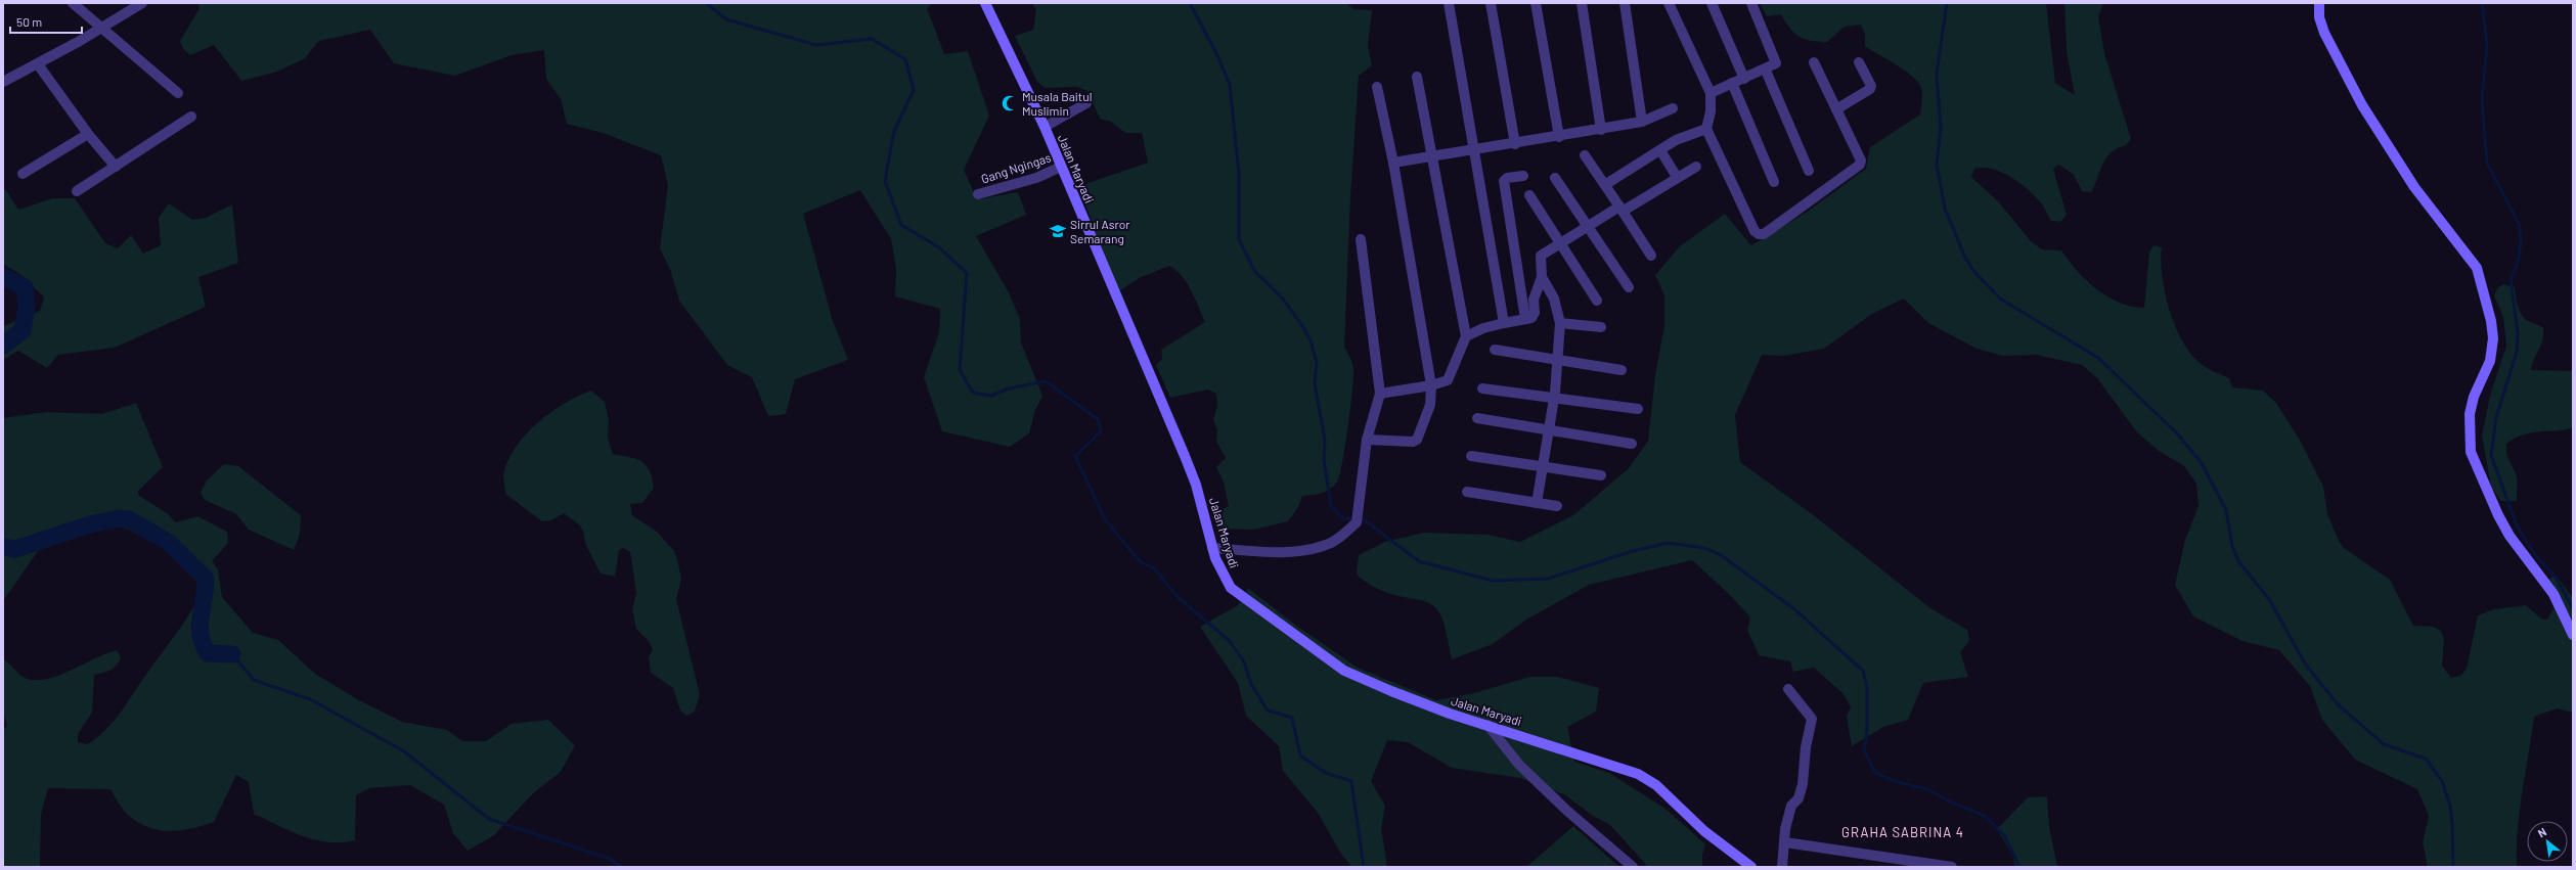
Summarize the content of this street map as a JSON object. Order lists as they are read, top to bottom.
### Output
{
  "streets": {
    "street": ["Gang Ngingas", "Jalan Maryadi"]
  },
  "crossings": [
    ["Gang Ngingas", "Jalan Maryadi"]
  ],
  "districts": ["GRAHA SABRINA 4"],
  "places": {
    "mosque": ["Musala Baitul Muslimin"],
    "school or university": ["Sirrul Asror Semarang"]
  },
  "scale_bar": "50 m",
  "north": "top left"
}
